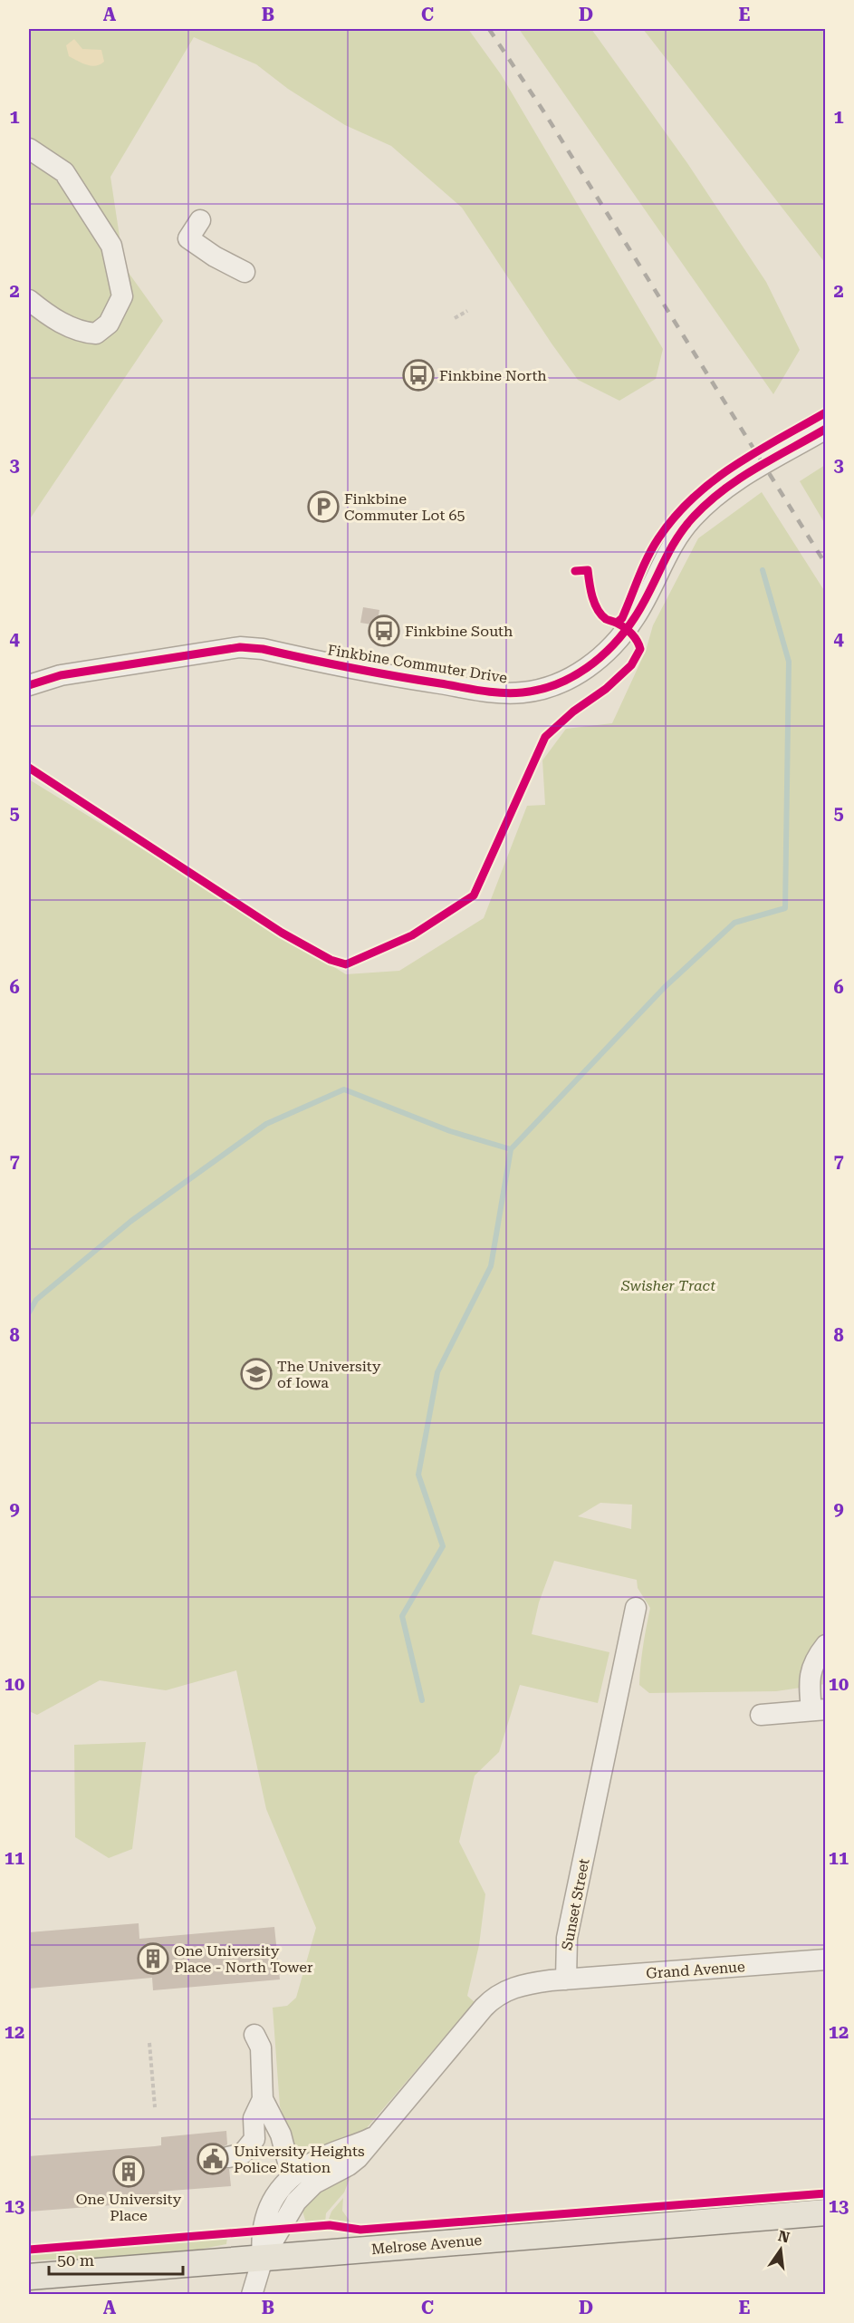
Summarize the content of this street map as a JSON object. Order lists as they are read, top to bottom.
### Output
{
  "streets": {
    "main road": ["Melrose Avenue"],
    "street": ["Finkbine Commuter Drive", "Sunset Street", "Grand Avenue"]
  },
  "crossings": [
    ["Sunset Street", "Grand Avenue"]
  ],
  "parks": ["Swisher Tract"],
  "places": {
    "bus stop": ["Finkbine North", "Finkbine South"],
    "parking": ["Finkbine Commuter Lot 65"],
    "school or university": ["The University of Iowa"],
    "building": ["One University Place - North Tower", "One University Place"],
    "public building": ["University Heights Police Station"]
  },
  "scale_bar": "50 m",
  "north": "top",
  "grid": {
    "columns": [
      "A",
      "B",
      "C",
      "D",
      "E"
    ],
    "rows": [
      "1",
      "2",
      "3",
      "4",
      "5",
      "6",
      "7",
      "8",
      "9",
      "10",
      "11",
      "12",
      "13"
    ]
  }
}
